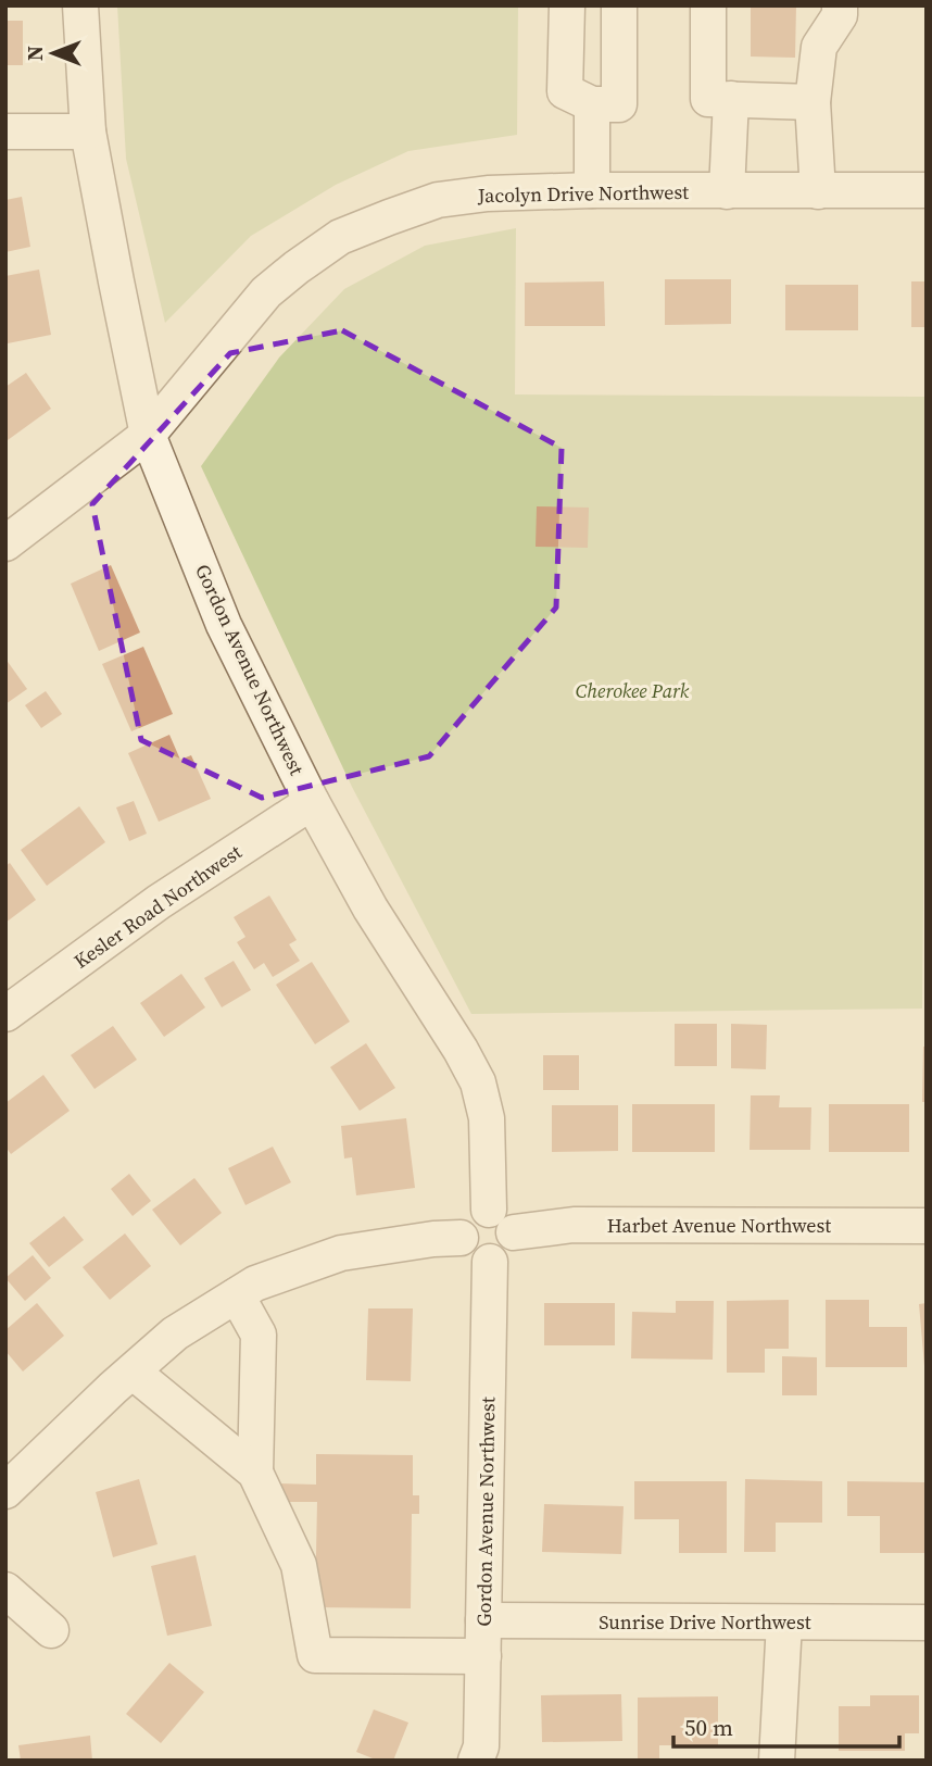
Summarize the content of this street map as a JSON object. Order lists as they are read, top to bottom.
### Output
{
  "streets": {
    "street": [
      "Jacolyn Drive Northwest",
      "Gordon Avenue Northwest",
      "Kesler Road Northwest",
      "Harbet Avenue Northwest",
      "Sunrise Drive Northwest"
    ]
  },
  "crossings": [
    ["Jacolyn Drive Northwest", "Gordon Avenue Northwest"],
    ["Gordon Avenue Northwest", "Kesler Road Northwest"],
    ["Gordon Avenue Northwest", "Harbet Avenue Northwest"],
    ["Gordon Avenue Northwest", "Sunrise Drive Northwest"]
  ],
  "parks": ["Cherokee Park"],
  "scale_bar": "50 m",
  "north": "left"
}
